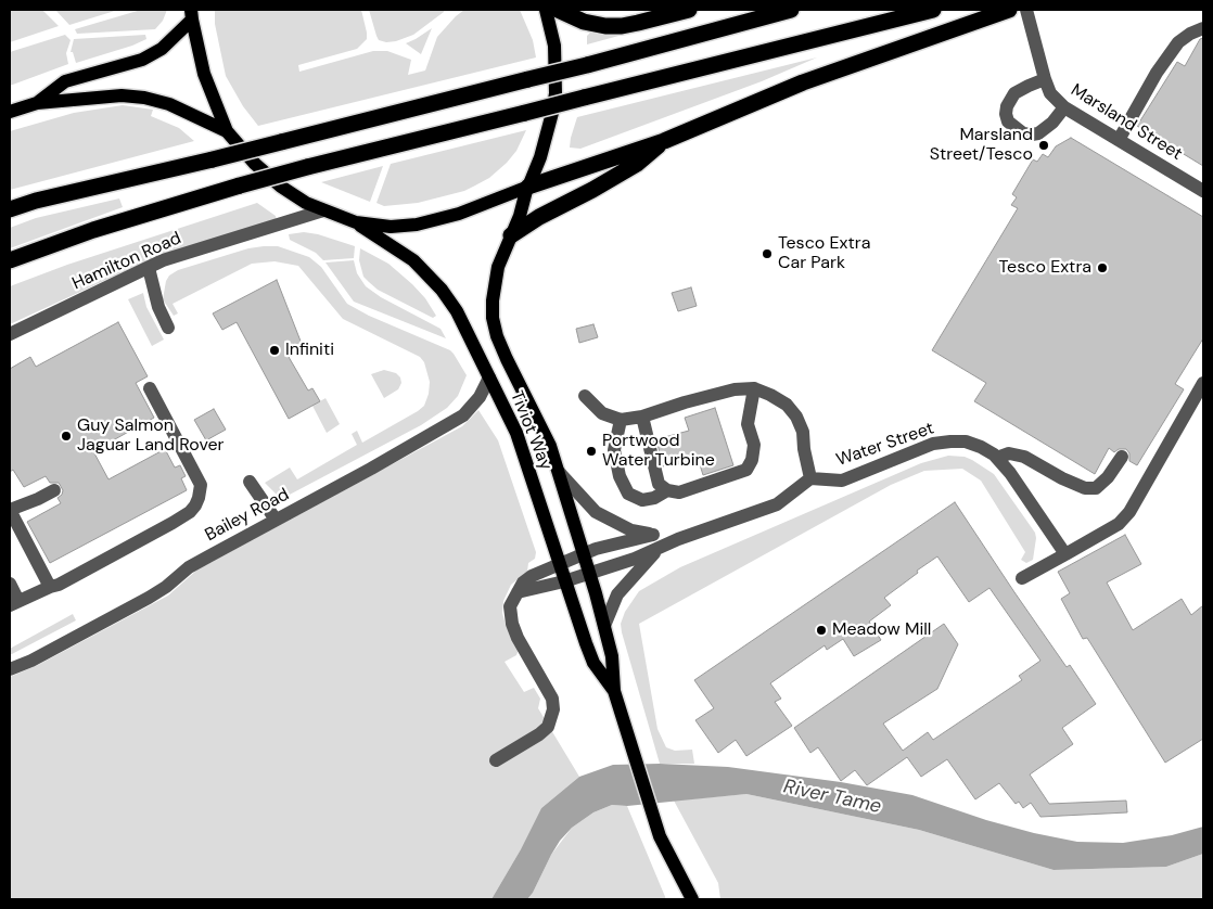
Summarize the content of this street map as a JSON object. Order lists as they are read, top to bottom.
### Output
{
  "streets": {
    "main road": ["Tiviot Way"],
    "street": [
      "Marsland Street",
      "Hamilton Road",
      "Water Street",
      "Bailey Road"
    ]
  },
  "crossings": [
    ["Tiviot Way", "Bailey Road"]
  ],
  "water": ["River Tame"],
  "places": [
    "Marsland Street/Tesco",
    "Tesco Extra Car Park",
    "Tesco Extra",
    "Infiniti",
    "Guy Salmon Jaguar Land Rover",
    "Portwood Water Turbine",
    "Meadow Mill"
  ]
}
